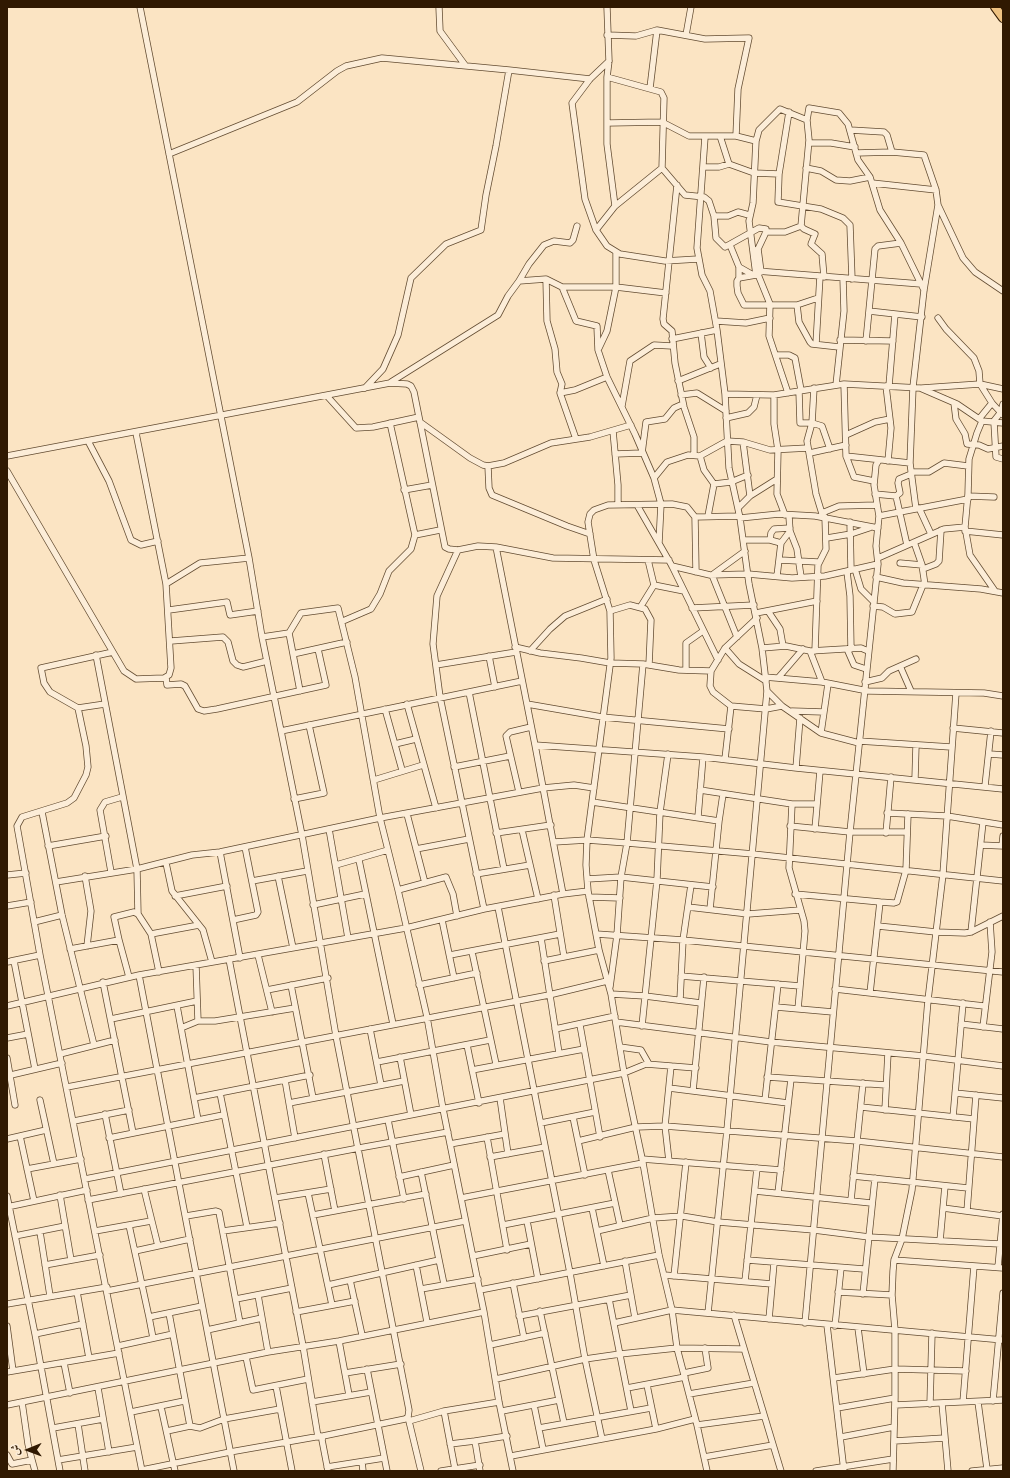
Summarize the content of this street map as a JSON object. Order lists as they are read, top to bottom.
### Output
{
  "north": "left"
}
